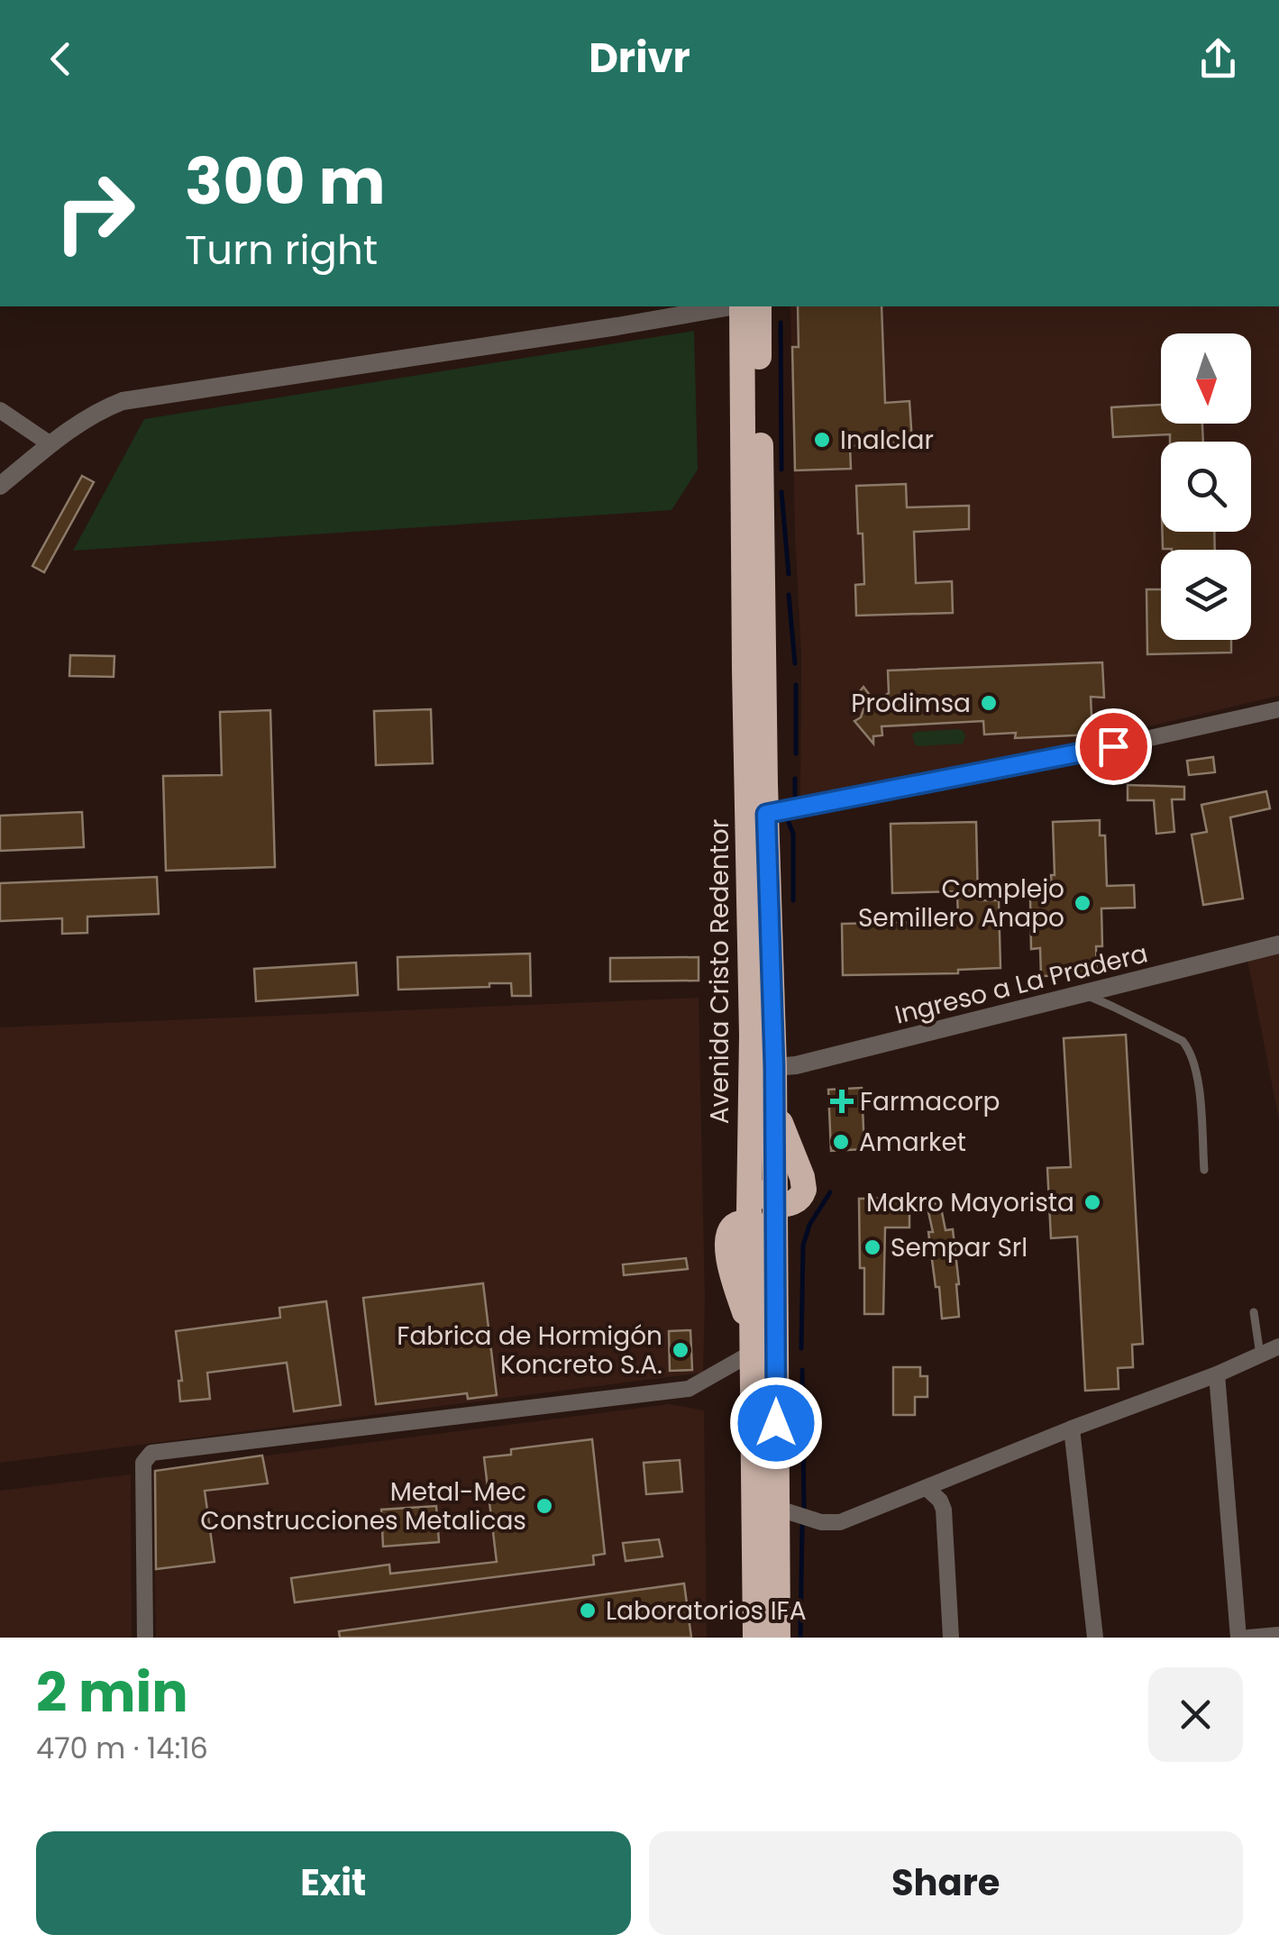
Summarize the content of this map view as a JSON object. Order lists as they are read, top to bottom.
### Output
{
  "streets": {
    "highway": ["Avenida Cristo Redentor"],
    "street": ["Ingreso a La Pradera"]
  },
  "crossings": [
    ["Avenida Cristo Redentor", "Ingreso a La Pradera"]
  ],
  "places": {
    "other": [
      "Inalclar",
      "Prodimsa",
      "Complejo Semillero Anapo",
      "Amarket",
      "Makro Mayorista",
      "Sempar Srl",
      "Fabrica de Hormigón Koncreto S.A.",
      "Metal-Mec Construcciones Metalicas",
      "Laboratorios IFA"
    ],
    "health": ["Farmacorp"]
  },
  "north": "bottom",
  "page": {
    "header": "Drivr",
    "turn": ["300 m", "Turn right"],
    "heading": ["2 min", "470 m · 14:16"],
    "buttons": ["Exit", "Share"]
  }
}
